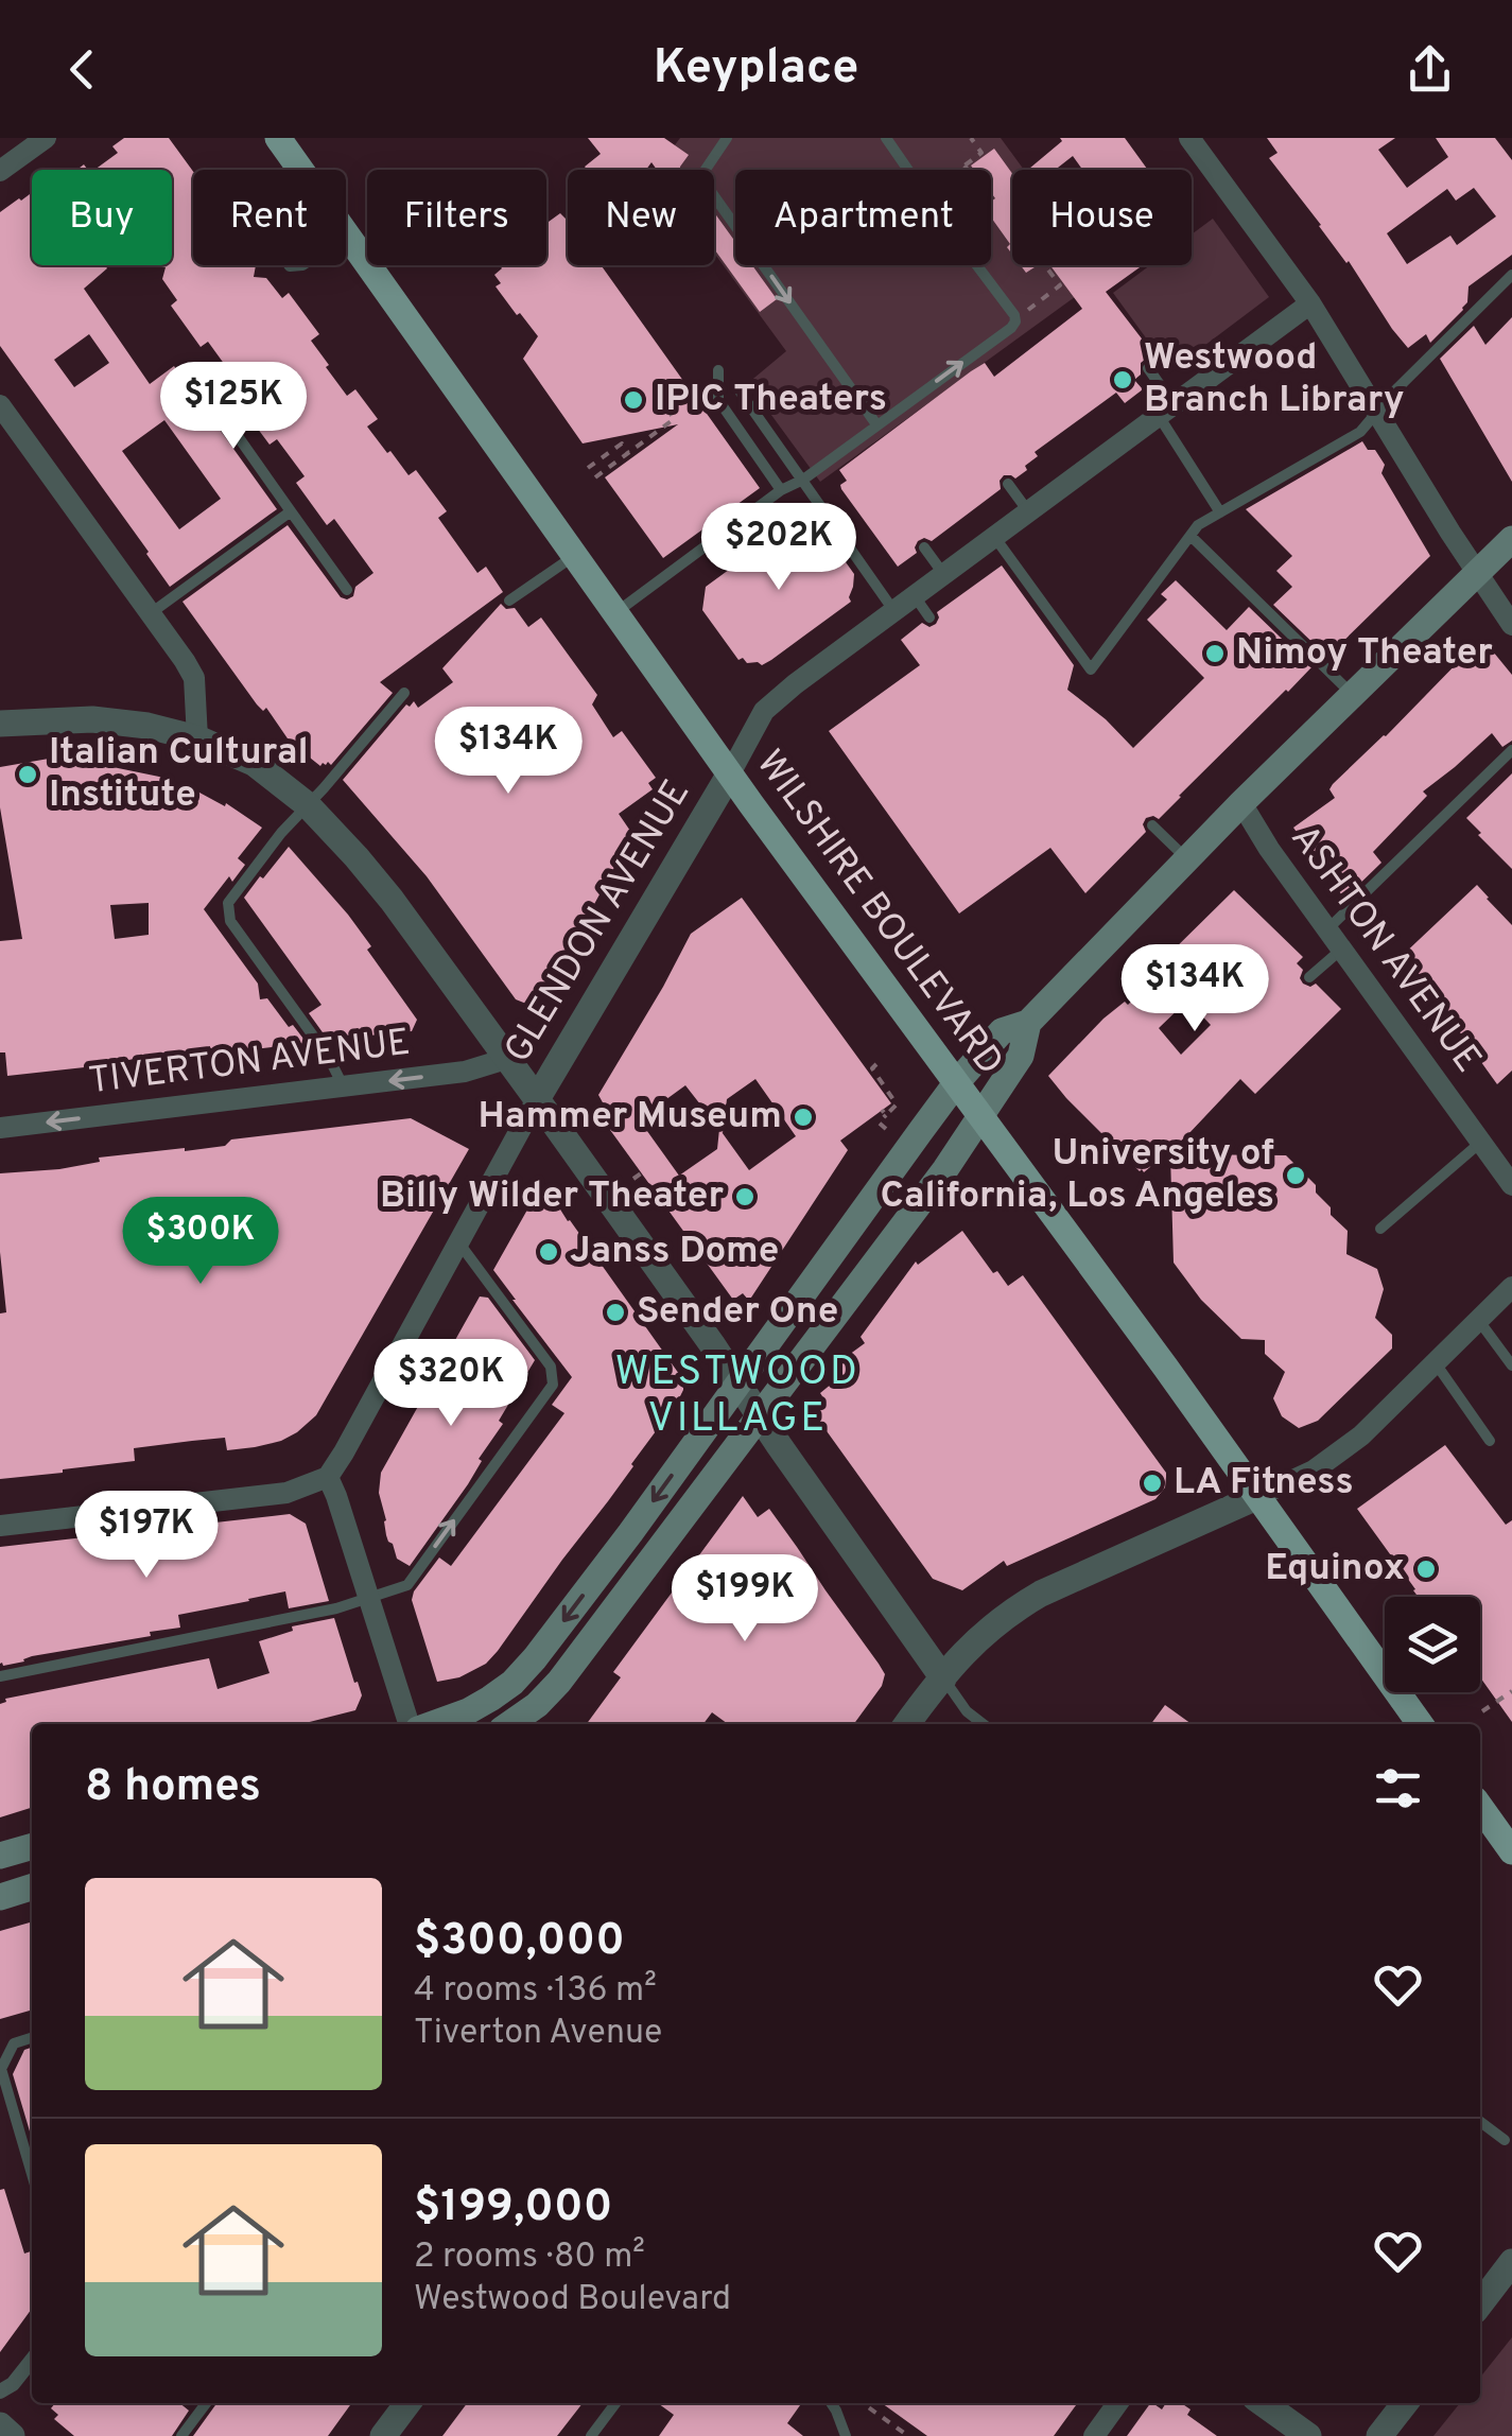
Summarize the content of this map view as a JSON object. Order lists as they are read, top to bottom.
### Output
{
  "streets": {
    "main road": ["WILSHIRE BOULEVARD"],
    "street": ["GLENDON AVENUE", "ASHTON AVENUE", "TIVERTON AVENUE"]
  },
  "crossings": [
    ["WILSHIRE BOULEVARD", "GLENDON AVENUE"]
  ],
  "one_way": ["TIVERTON AVENUE"],
  "districts": ["WESTWOOD VILLAGE"],
  "places": [
    "Westwood Branch Library",
    "IPIC Theaters",
    "Nimoy Theater",
    "Italian Cultural Institute",
    "Hammer Museum",
    "University of California, Los Angeles",
    "Billy Wilder Theater",
    "Janss Dome",
    "Sender One",
    "LA Fitness",
    "Equinox"
  ],
  "page": {
    "header": "Keyplace",
    "chip": [
      "Buy",
      "Rent",
      "Filters",
      "New",
      "Apartment",
      "House"
    ],
    "price": [
      "$125K",
      "$202K",
      "$134K",
      "$134K",
      "$300K",
      "$320K",
      "$197K",
      "$199K"
    ],
    "heading": "8 homes",
    "list": [
      {
        "name": "$300,000",
        "note": "4 rooms · 136 m² · Tiverton Avenue"
      },
      {
        "name": "$199,000",
        "note": "2 rooms · 80 m² · Westwood Boulevard"
      }
    ]
  }
}
